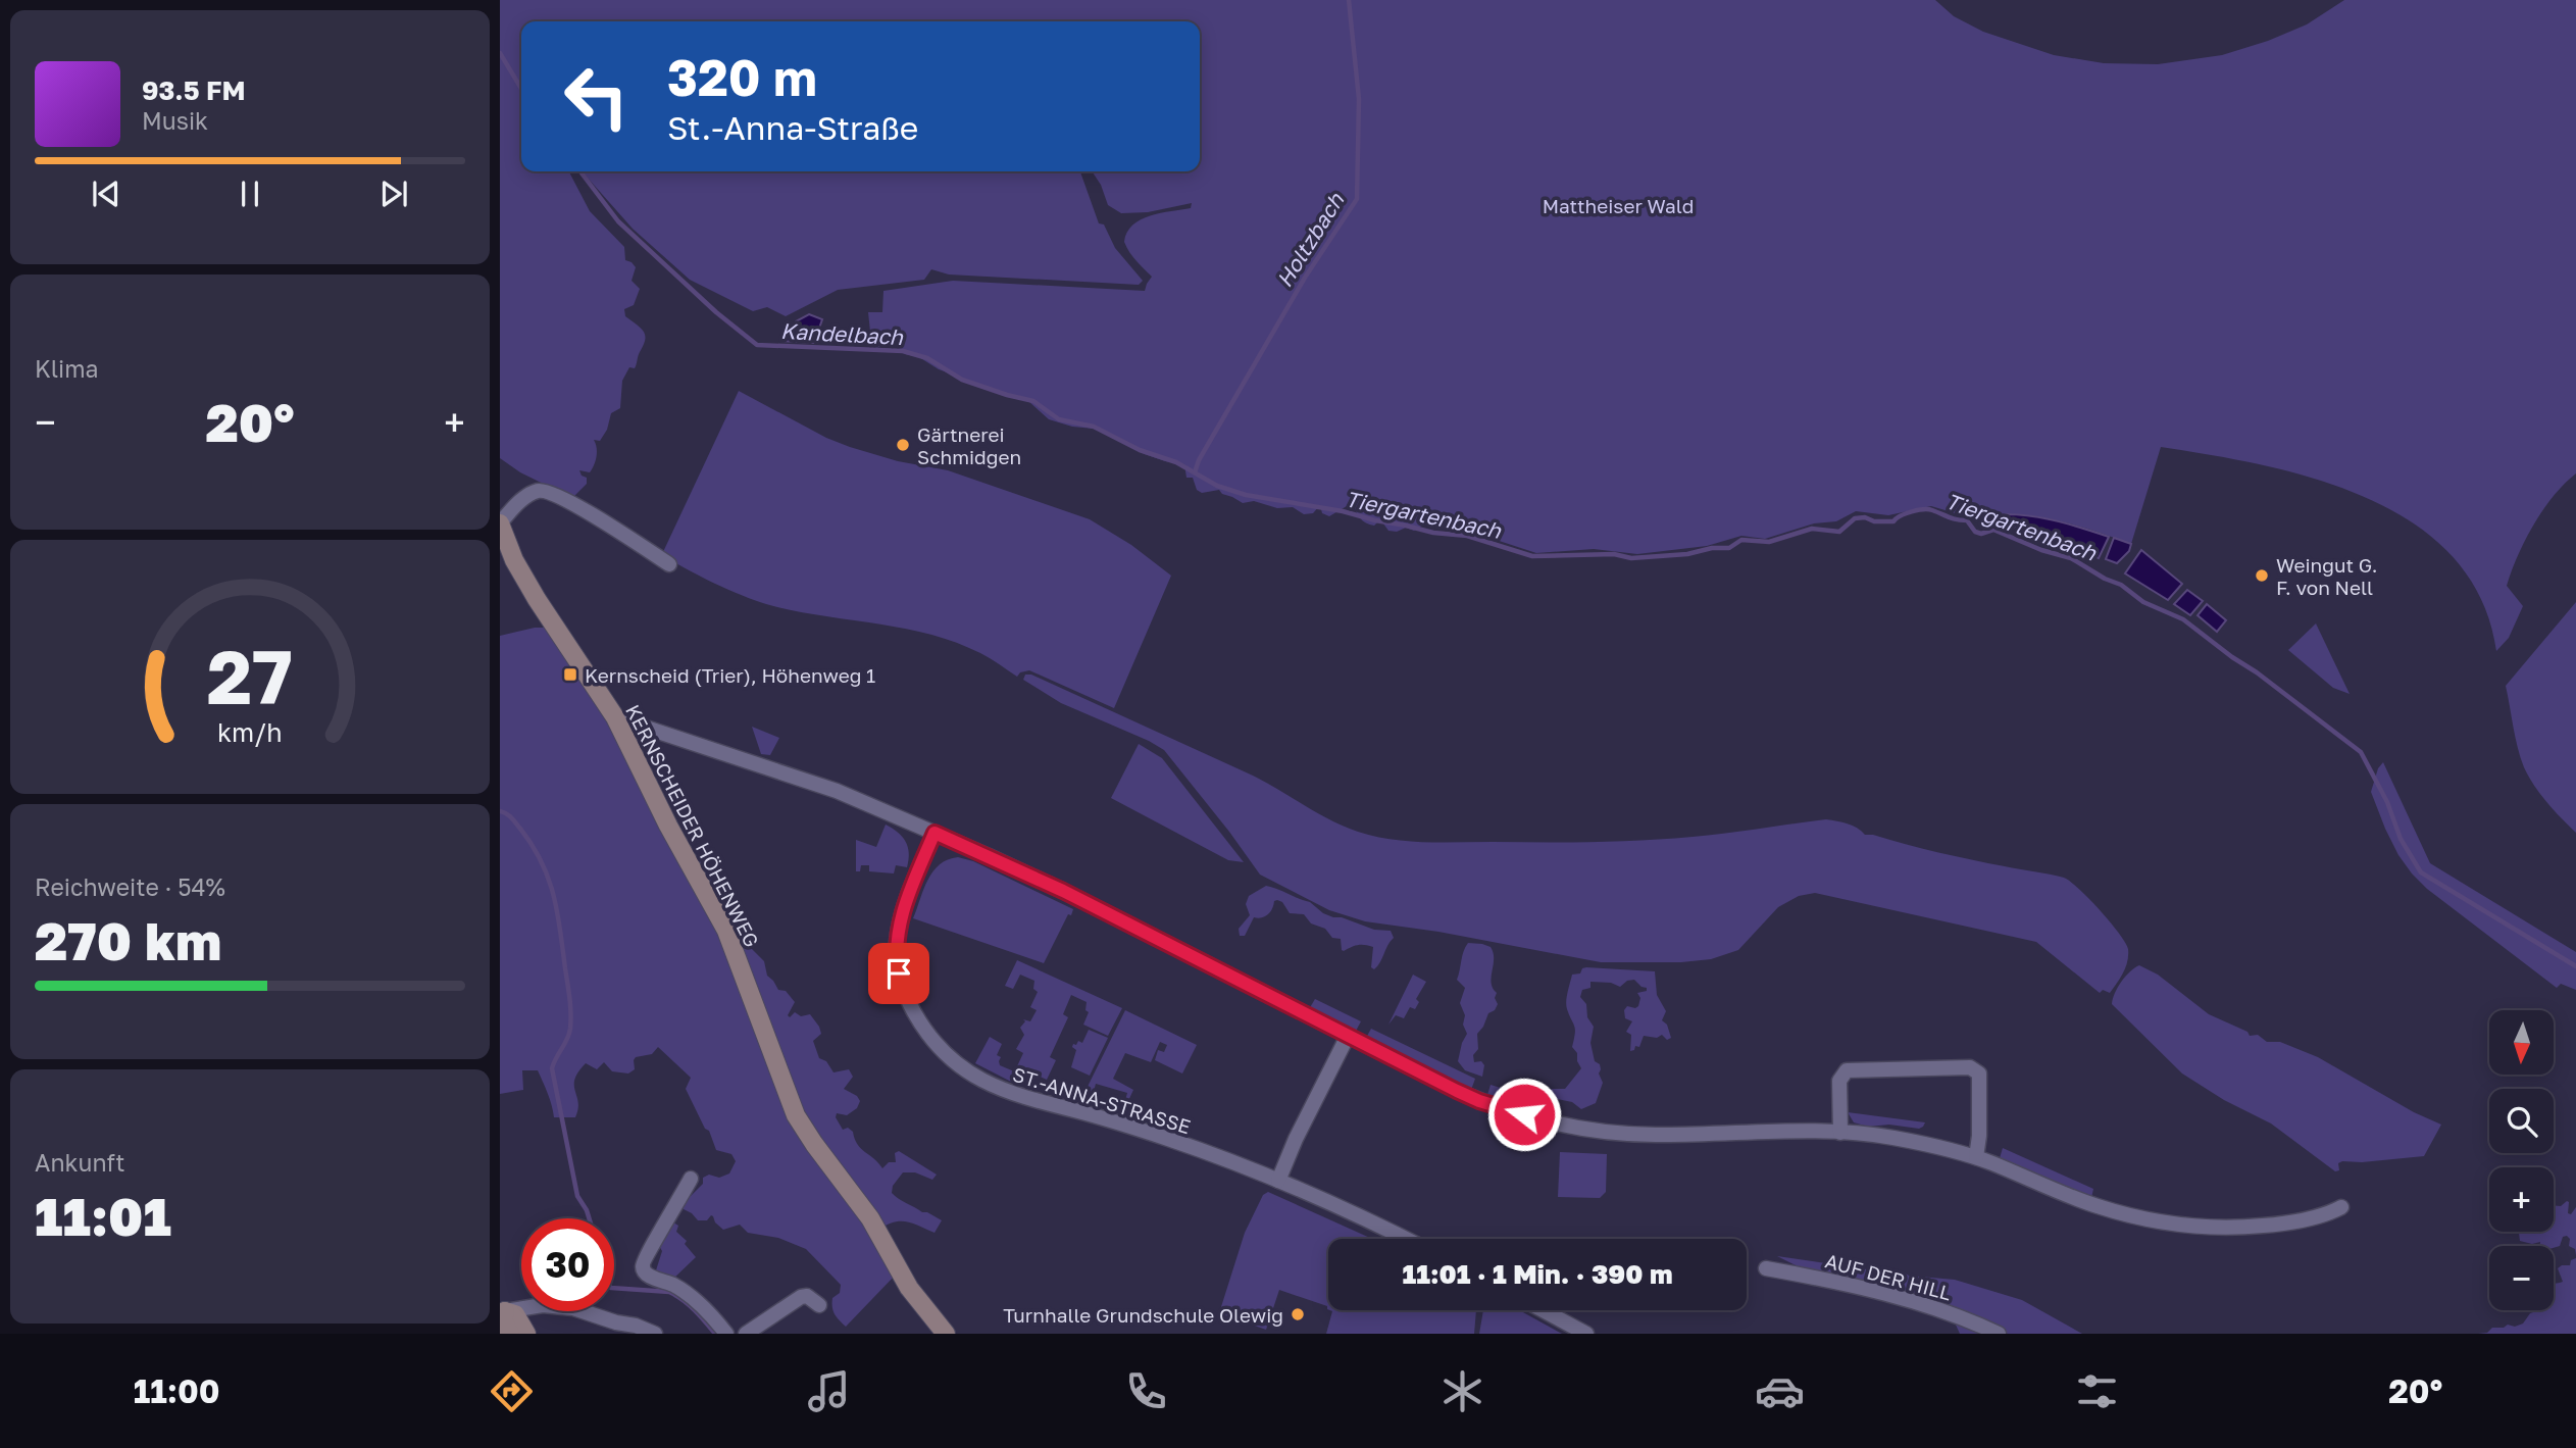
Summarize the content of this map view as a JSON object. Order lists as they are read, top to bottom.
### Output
{
  "streets": {
    "street": ["KERNSCHEIDER HÖHENWEG", "ST.-ANNA-STRASSE", "AUF DER HILL"]
  },
  "water": ["Holtzbach", "Kandelbach", "Tiergartenbach"],
  "parks": ["Mattheiser Wald"],
  "places": {
    "other": ["Gärtnerei Schmidgen", "Weingut G. F. von Nell", "Turnhalle Grundschule Olewig"],
    "transit": ["Kernscheid (Trier), Höhenweg 1"]
  },
  "north": "bottom",
  "page": {
    "turn": ["320 m", "St.-Anna-Straße"],
    "song": ["93.5 FM", "Musik"],
    "tile": [
      "Klima",
      ["Reichweite · 54%", "270 km"],
      ["Ankunft", "11:01"]
    ],
    "heat": ["−", "20°", "+"],
    "map_buttons": ["+", "−"],
    "limit": "30",
    "trip": "11:01 · 1 Min. · 390 m",
    "tabs": ["11:00", "20°"],
    "gauge": ["27", "km/h"]
  }
}
